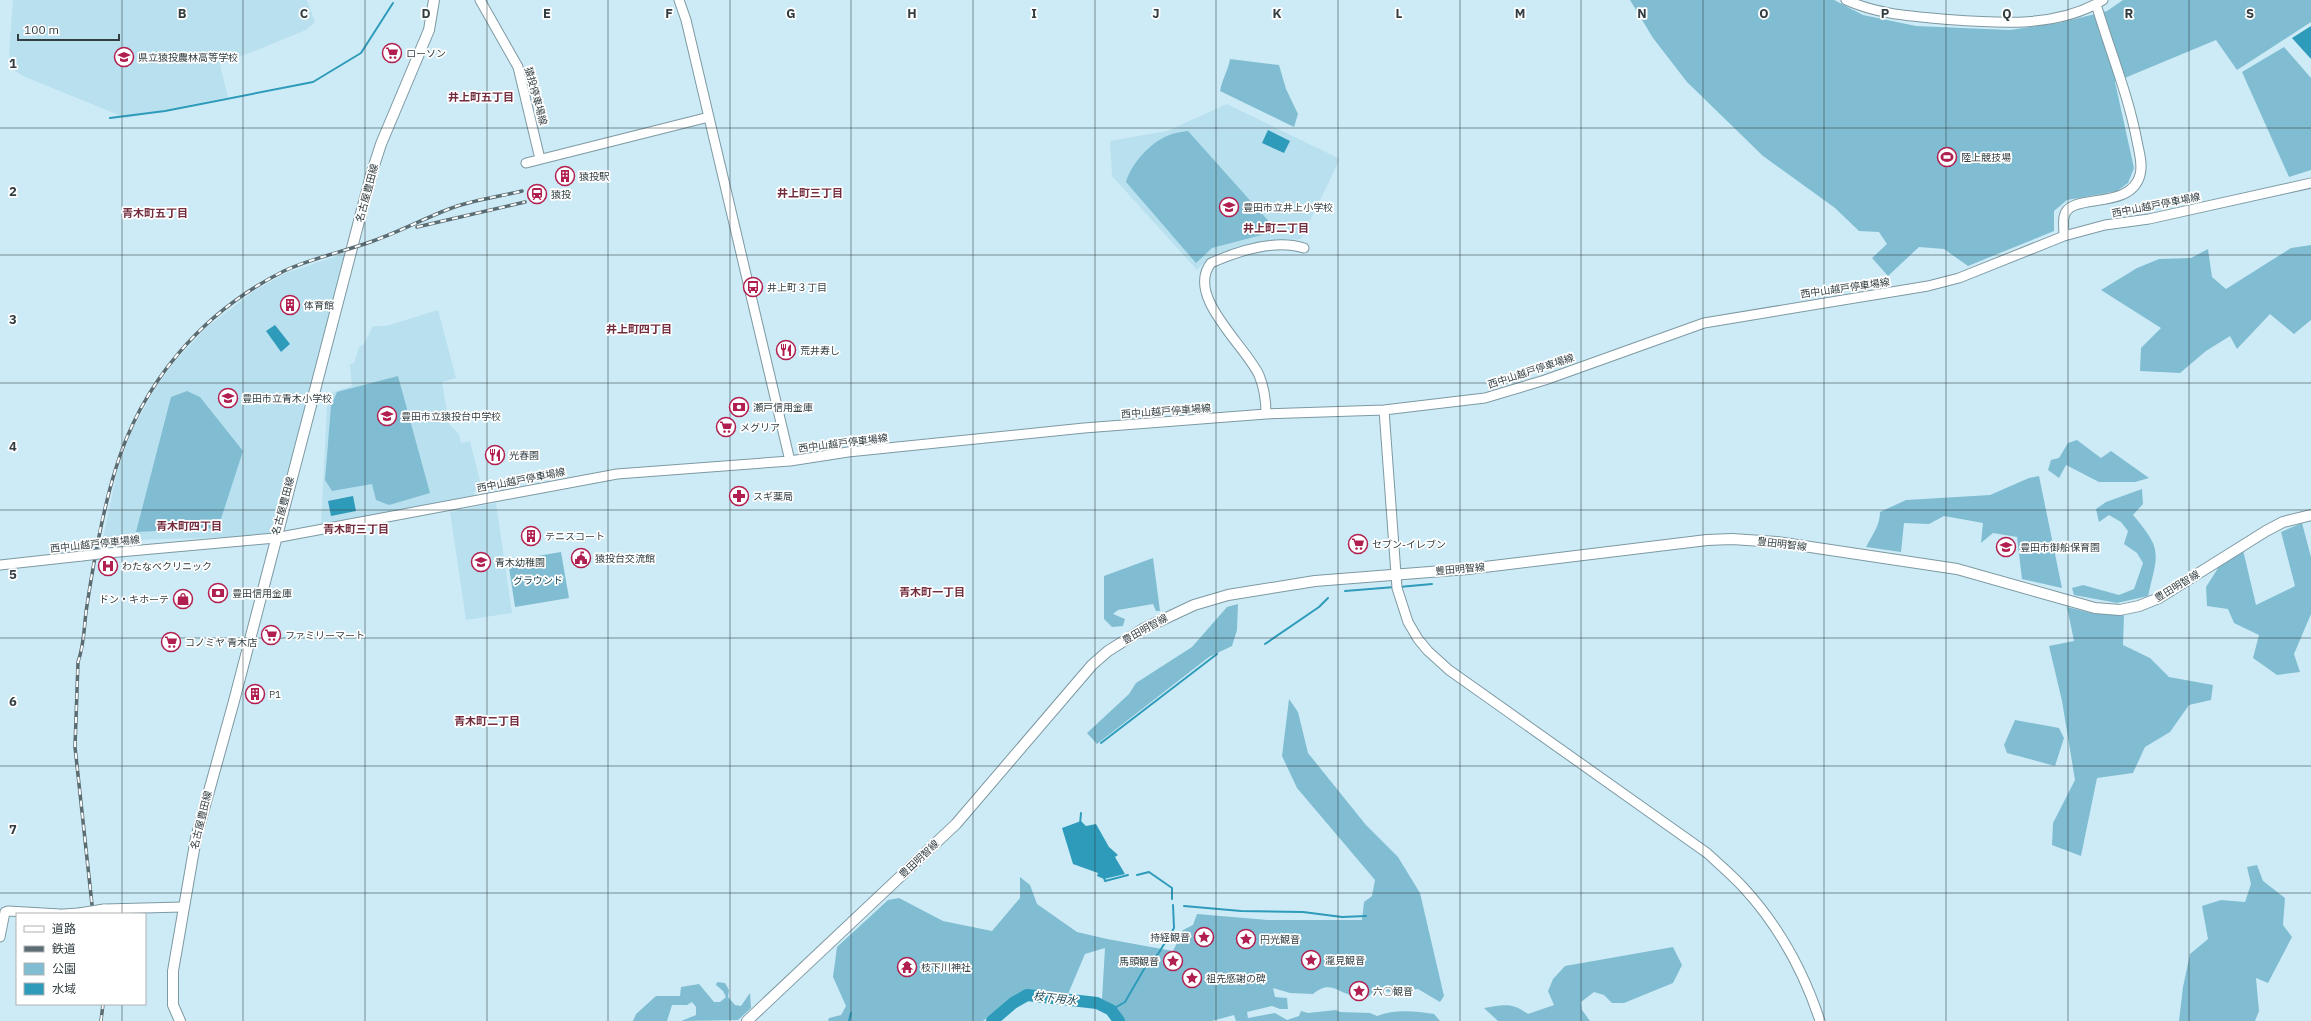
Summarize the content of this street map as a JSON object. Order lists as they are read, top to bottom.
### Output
{
  "streets": {
    "main road": [
      "猿投停車場線",
      "名古屋豊田線",
      "西中山越戸停車場線",
      "豊田明智線"
    ]
  },
  "crossings": [
    ["名古屋豊田線", "西中山越戸停車場線"]
  ],
  "districts": [
    "井上町五丁目",
    "井上町三丁目",
    "青木町五丁目",
    "井上町二丁目",
    "井上町四丁目",
    "青木町四丁目",
    "青木町三丁目",
    "青木町一丁目",
    "青木町二丁目"
  ],
  "water": ["枝下用水"],
  "parks": ["グラウンド"],
  "places": {
    "supermarket": [
      "ローソン",
      "メグリア",
      "セブン-イレブン",
      "ファミリーマート",
      "コノミヤ 青木店"
    ],
    "school or university": [
      "県立猿投農林高等学校",
      "豊田市立井上小学校",
      "豊田市立青木小学校",
      "豊田市立猿投台中学校",
      "豊田市御船保育園",
      "青木幼稚園"
    ],
    "sports": ["陸上競技場"],
    "building": [
      "猿投駅",
      "体育館",
      "テニスコート",
      "P1"
    ],
    "station": ["猿投"],
    "bus stop": ["井上町３丁目"],
    "restaurant": ["荒井寿し", "光春園"],
    "bank": ["瀬戸信用金庫", "豊田信用金庫"],
    "pharmacy": ["スギ薬局"],
    "public building": ["猿投台交流館"],
    "hospital": ["わたなべクリニック"],
    "shop": ["ドン・キホーテ"],
    "place": [
      "持経観音",
      "円光観音",
      "瀧見観音",
      "馬頭観音",
      "祖先感謝の碑",
      "六◯観音"
    ],
    "temple": ["枝下川神社"]
  },
  "legend": [
    "道路",
    "鉄道",
    "公園",
    "水域"
  ],
  "scale_bar": "100 m",
  "grid": {
    "columns": [
      "B",
      "C",
      "D",
      "E",
      "F",
      "G",
      "H",
      "I",
      "J",
      "K",
      "L",
      "M",
      "N",
      "O",
      "P",
      "Q",
      "R",
      "S"
    ],
    "rows": [
      "1",
      "2",
      "3",
      "4",
      "5",
      "6",
      "7"
    ]
  }
}
